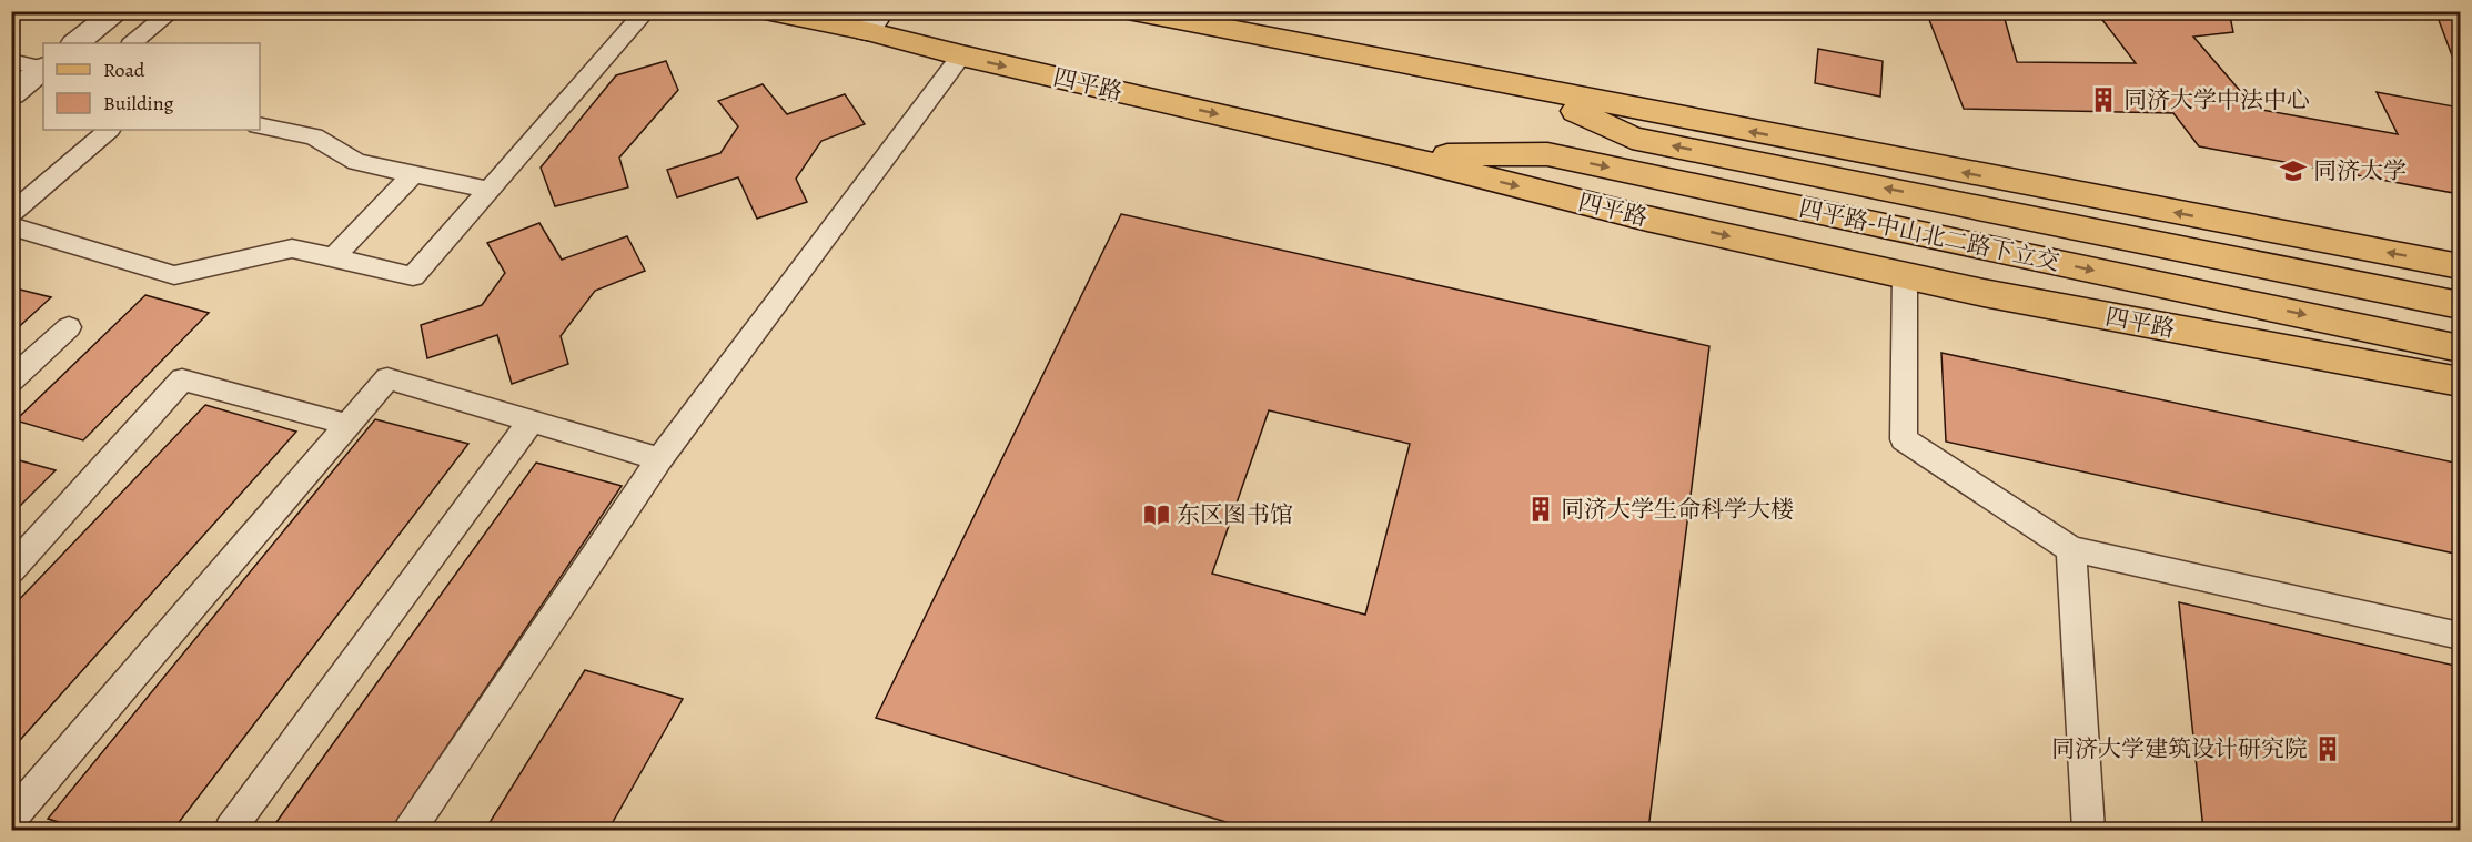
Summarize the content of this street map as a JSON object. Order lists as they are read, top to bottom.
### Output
{
  "streets": {
    "main road": ["四平路", "四平路-中山北二路下立交"]
  },
  "crossings": [
    ["四平路", "四平路-中山北二路下立交"]
  ],
  "places": {
    "building": ["同济大学中法中心", "同济大学生命科学大楼", "同济大学建筑设计研究院"],
    "school or university": ["同济大学"],
    "library": ["东区图书馆"]
  },
  "legend": ["Road", "Building"]
}
